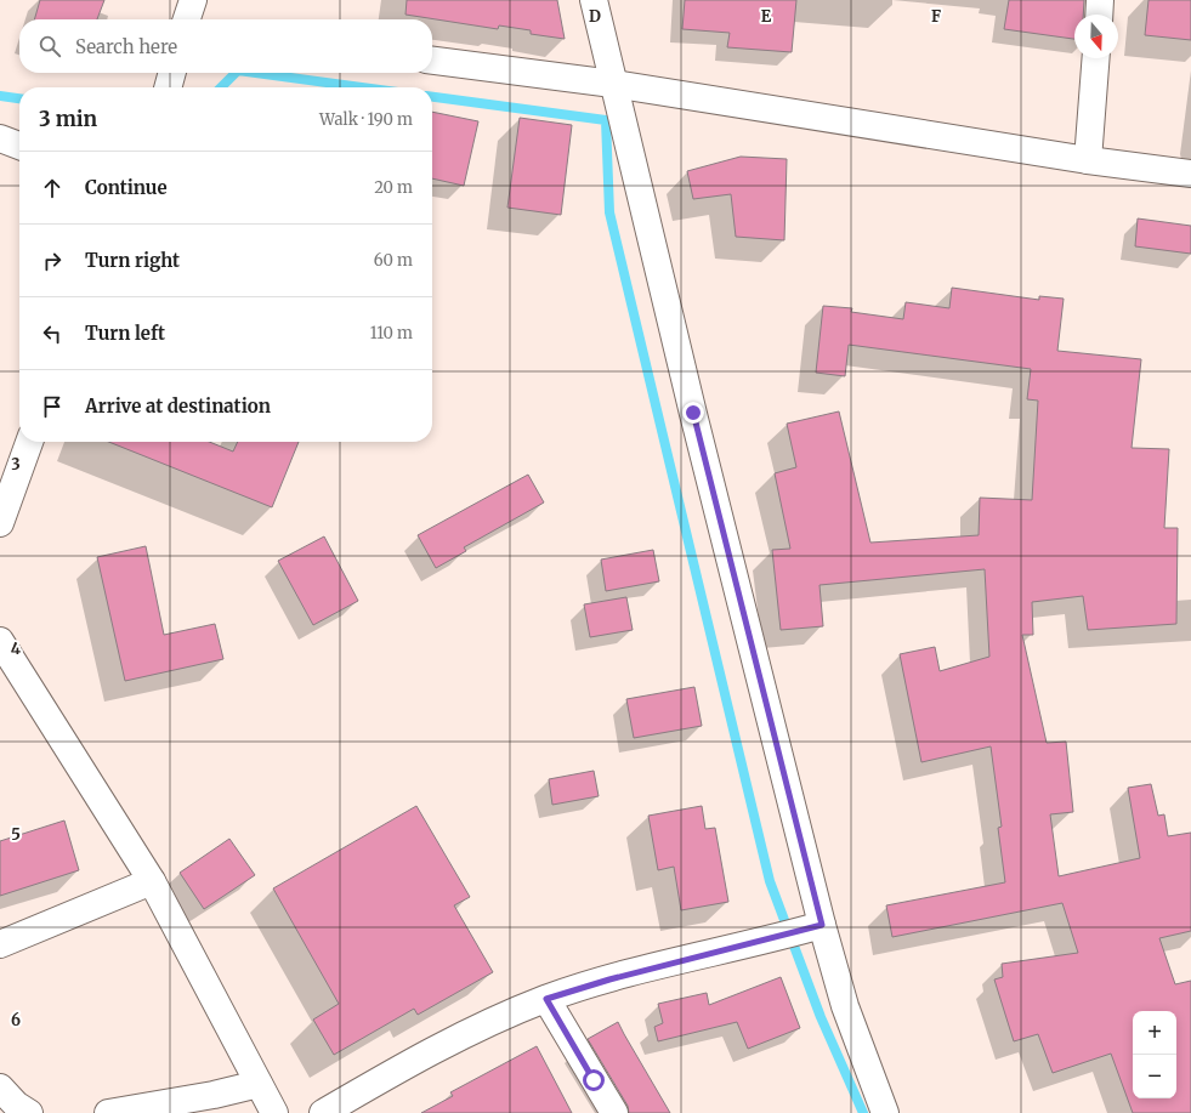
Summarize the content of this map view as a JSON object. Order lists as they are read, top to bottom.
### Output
{
  "north": "bottom",
  "page": {
    "search": "Search here",
    "heading": ["3 min", "Walk · 190 m"],
    "list": [
      ["Continue", "20 m"],
      ["Turn right", "60 m"],
      ["Turn left", "110 m"],
      "Arrive at destination"
    ],
    "map_buttons": ["+", "−"]
  },
  "grid": {
    "columns": ["D", "E", "F"],
    "rows": [
      "3",
      "4",
      "5",
      "6"
    ]
  }
}
